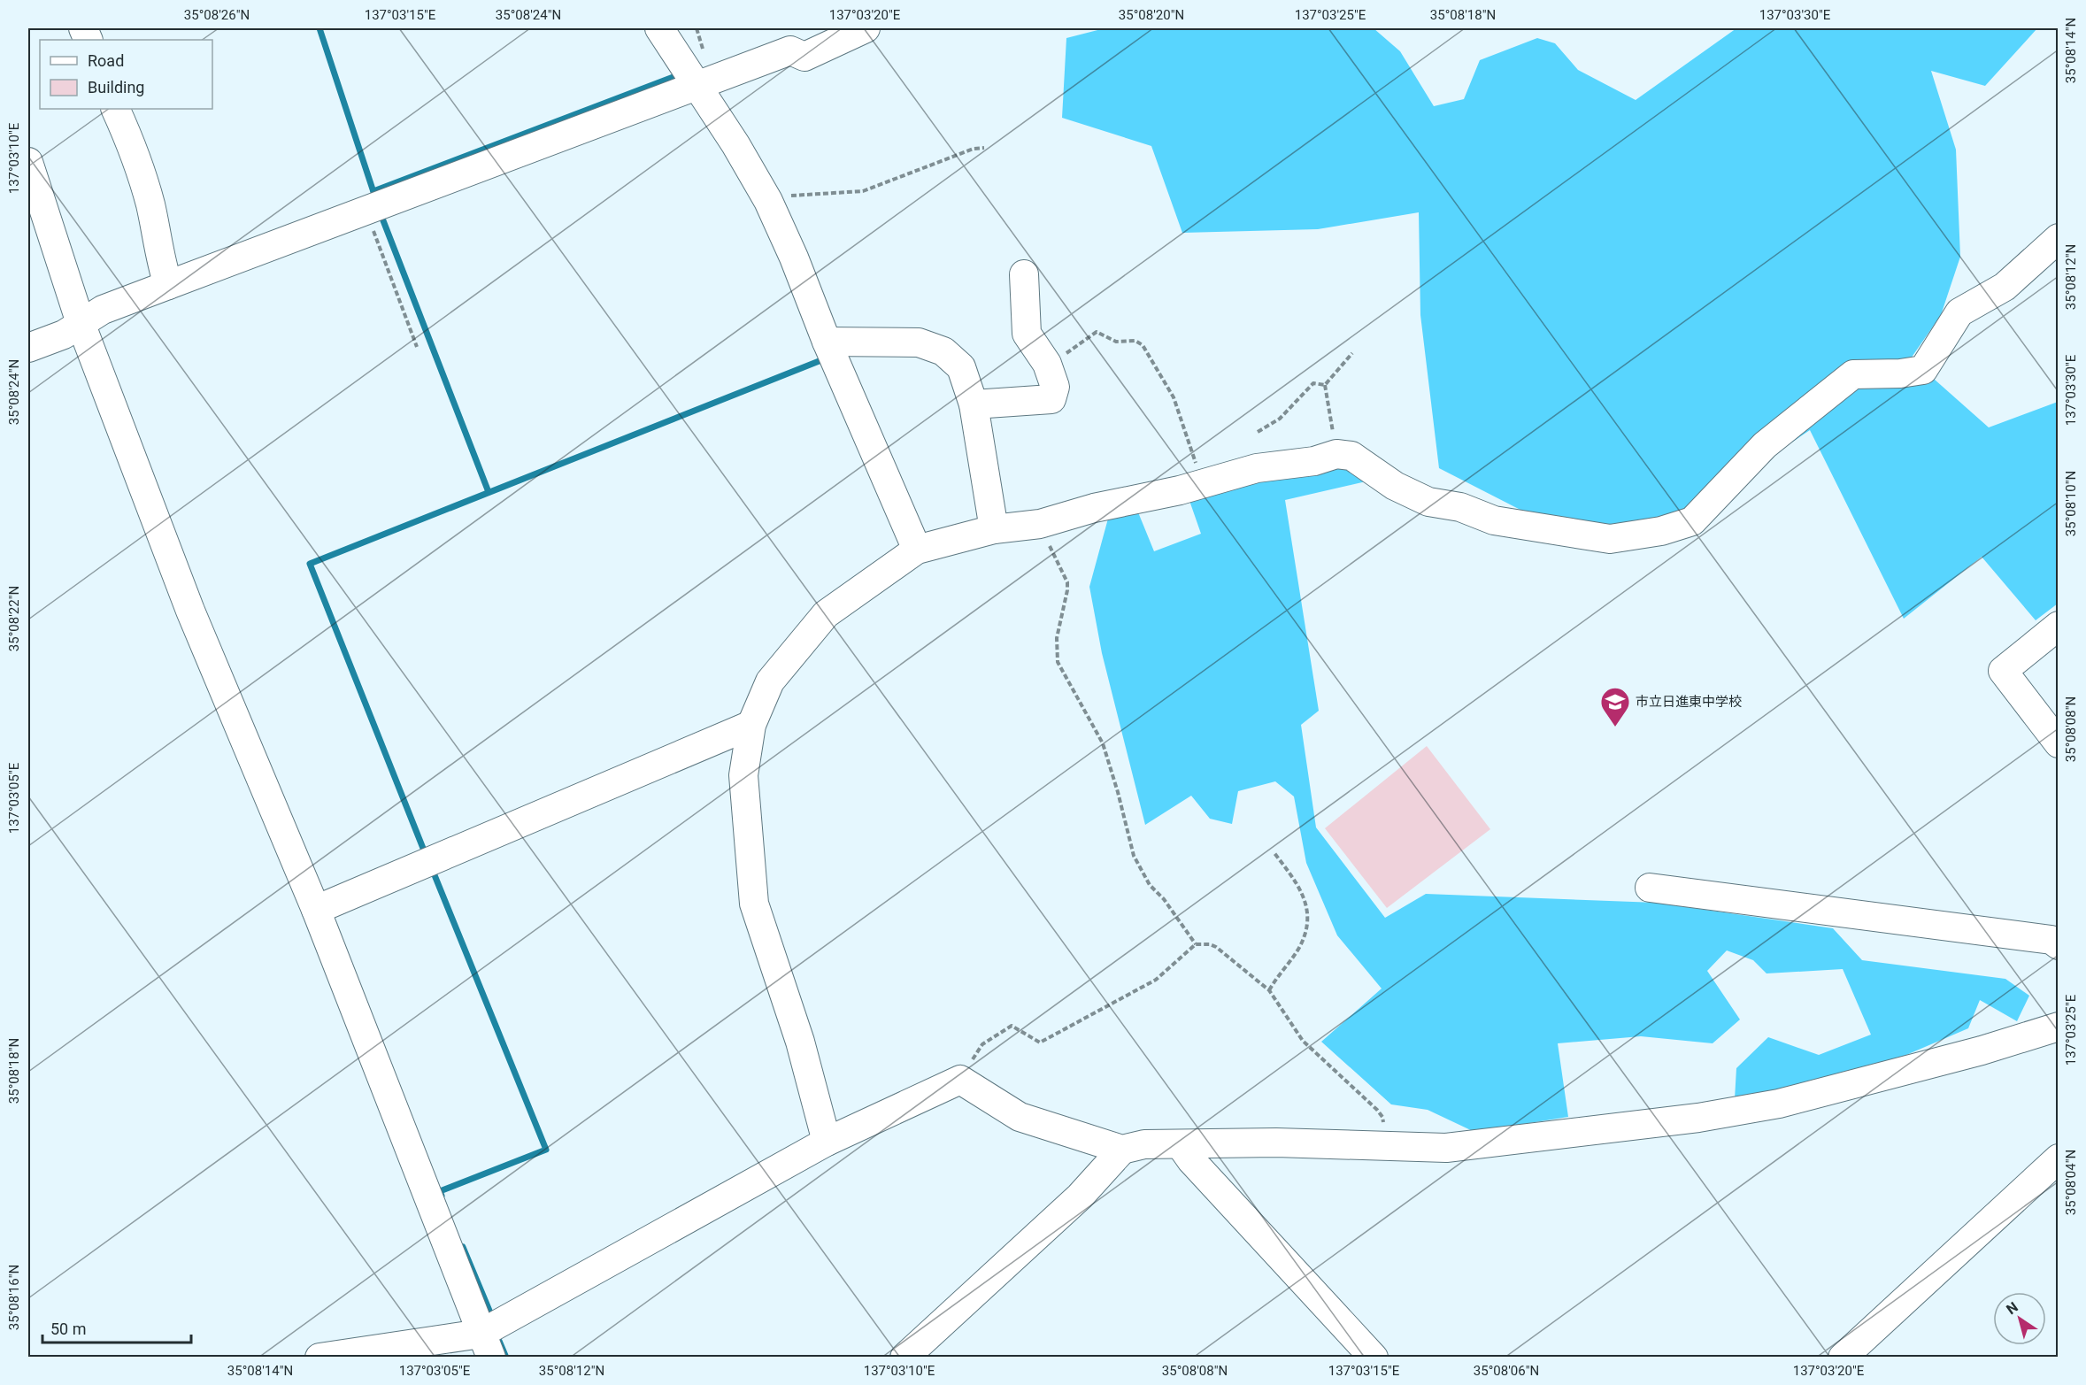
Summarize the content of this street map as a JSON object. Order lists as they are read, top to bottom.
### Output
{
  "places": {
    "school or university": ["市立日進東中学校"]
  },
  "legend": ["Road", "Building"],
  "scale_bar": "50 m",
  "north": "top left",
  "coordinates": [
    "35°08'26\"N",
    "137°03'15\"E",
    "35°08'24\"N",
    "137°03'20\"E",
    "35°08'20\"N",
    "137°03'25\"E",
    "35°08'18\"N",
    "137°03'30\"E",
    "35°08'14\"N",
    "137°03'10\"E",
    "35°08'12\"N",
    "35°08'10\"N",
    "35°08'22\"N",
    "35°08'08\"N",
    "137°03'05\"E",
    "35°08'04\"N",
    "35°08'16\"N",
    "35°08'06\"N"
  ]
}
